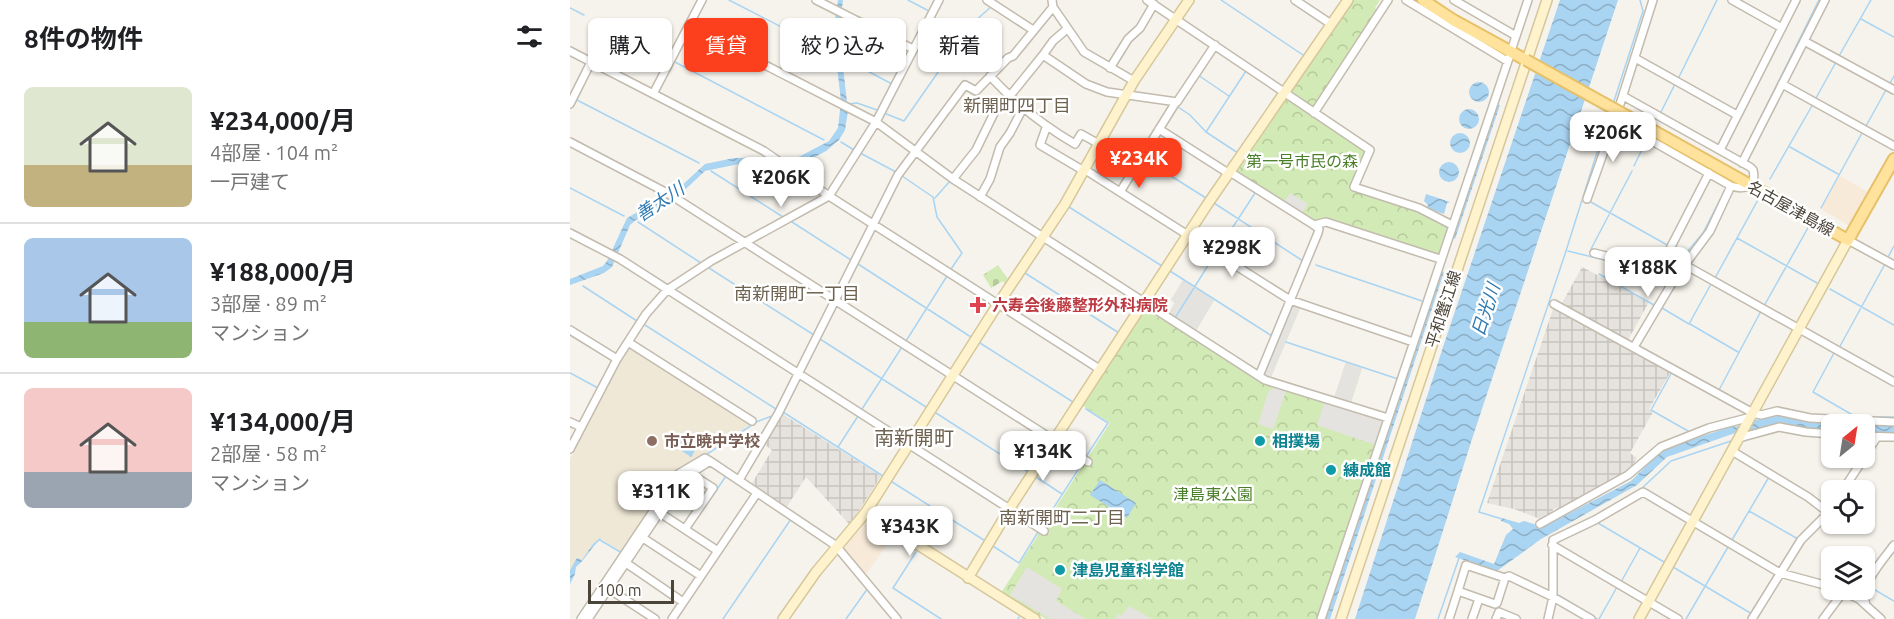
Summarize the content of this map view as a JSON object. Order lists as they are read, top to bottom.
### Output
{
  "streets": {
    "main road": ["名古屋津島線"],
    "street": ["平和蟹江線"]
  },
  "crossings": [
    ["名古屋津島線", "平和蟹江線"]
  ],
  "districts": [
    "新開町四丁目",
    "南新開町一丁目",
    "南新開町",
    "南新開町二丁目"
  ],
  "water": ["善太川", "日光川"],
  "parks": ["第一号市民の森", "津島東公園"],
  "places": {
    "health": ["六寿会後藤整形外科病院"],
    "other": [
      "市立暁中学校",
      "相撲場",
      "練成館",
      "津島児童科学館"
    ]
  },
  "scale_bar": "100 m",
  "north": "top right",
  "page": {
    "heading": "8件の物件",
    "chip": [
      "購入",
      "賃貸",
      "絞り込み",
      "新着"
    ],
    "list": [
      {
        "name": "¥234,000/月",
        "note": "4部屋 · 104 m² · 一戸建て"
      },
      {
        "name": "¥188,000/月",
        "note": "3部屋 · 89 m² · マンション"
      },
      {
        "name": "¥134,000/月",
        "note": "2部屋 · 58 m² · マンション"
      }
    ],
    "price": [
      "¥206K",
      "¥234K",
      "¥206K",
      "¥298K",
      "¥188K",
      "¥134K",
      "¥311K",
      "¥343K"
    ],
    "scale": "100 m"
  }
}
